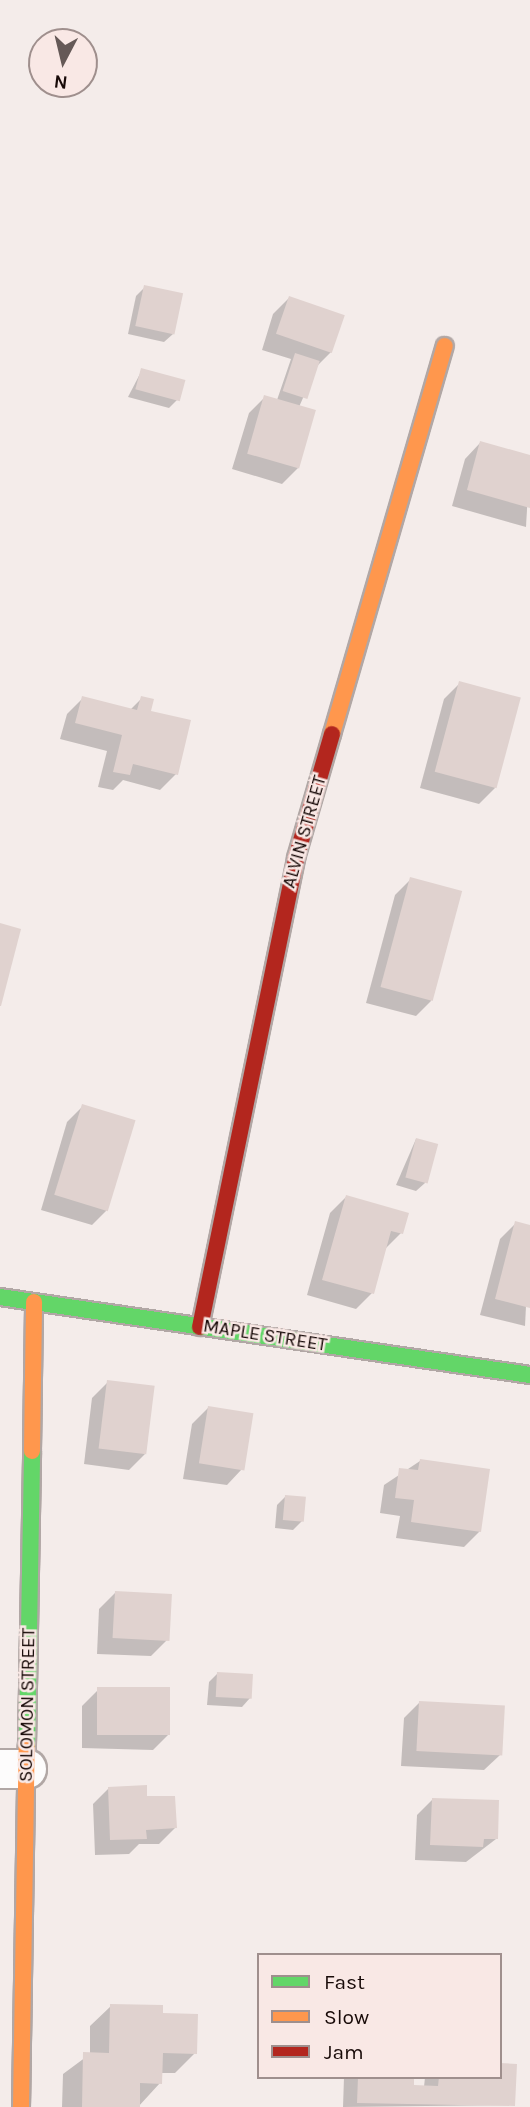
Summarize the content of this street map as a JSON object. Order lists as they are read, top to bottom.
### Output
{
  "streets": {
    "street": ["ALVIN STREET", "MAPLE STREET", "SOLOMON STREET"]
  },
  "crossings": [
    ["ALVIN STREET", "MAPLE STREET"],
    ["MAPLE STREET", "SOLOMON STREET"]
  ],
  "legend": ["Fast", "Slow", "Jam"],
  "north": "bottom"
}
